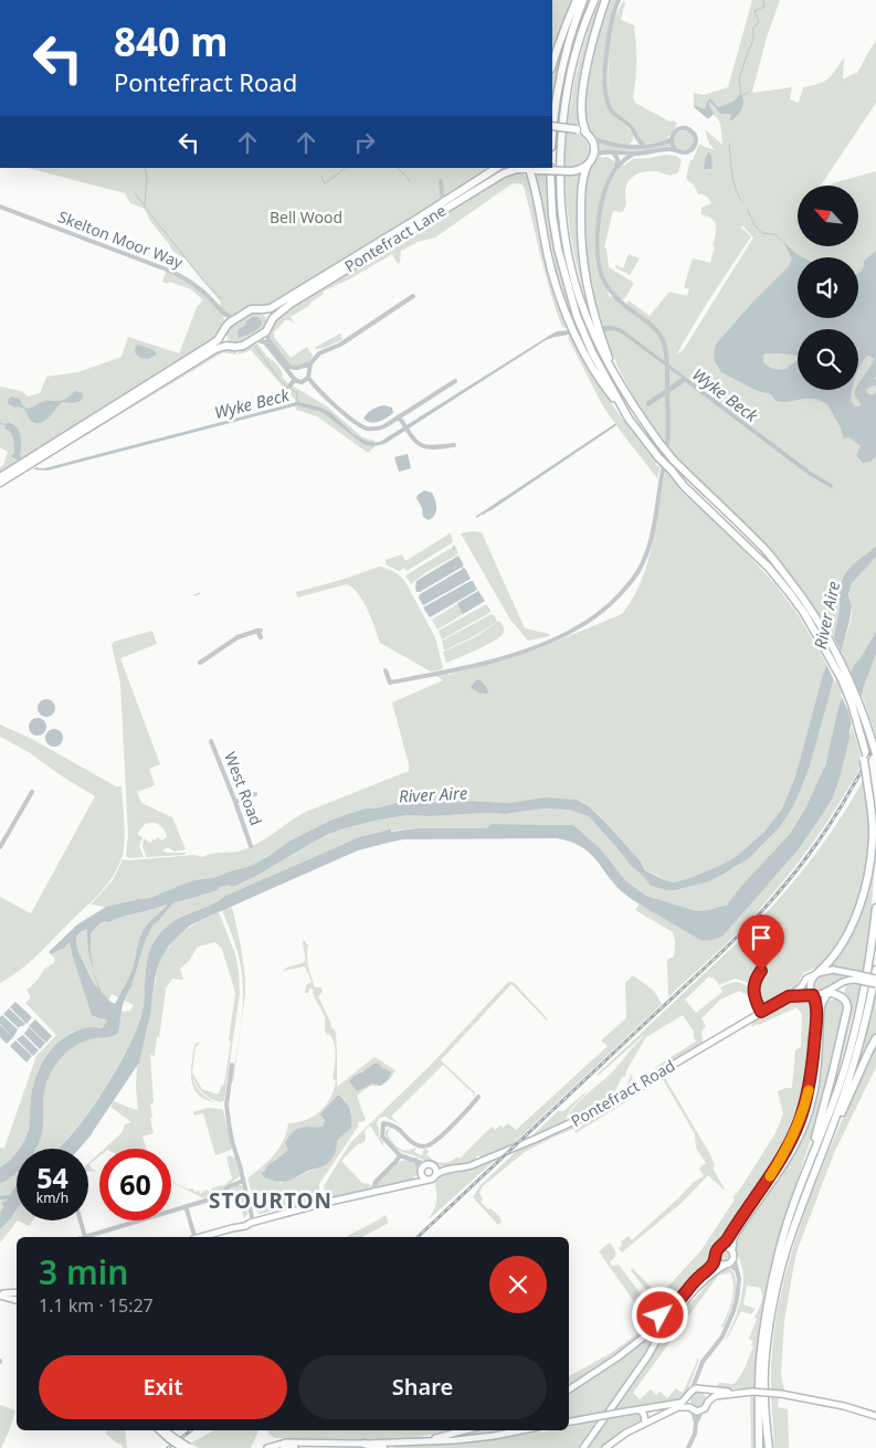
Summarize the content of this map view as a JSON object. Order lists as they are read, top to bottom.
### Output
{
  "streets": {
    "highway": ["Pontefract Lane"],
    "main road": ["Pontefract Road"],
    "street": ["Skelton Moor Way", "West Road"]
  },
  "crossings": [
    ["Pontefract Lane", "Skelton Moor Way"]
  ],
  "districts": ["STOURTON"],
  "water": ["Wyke Beck", "River Aire"],
  "parks": ["Bell Wood"],
  "north": "top left",
  "page": {
    "turn": ["840 m", "Pontefract Road"],
    "speed": "54 km/h",
    "limit": "60",
    "heading": ["3 min", "1.1 km · 15:27"],
    "buttons": ["Exit", "Share"]
  }
}
